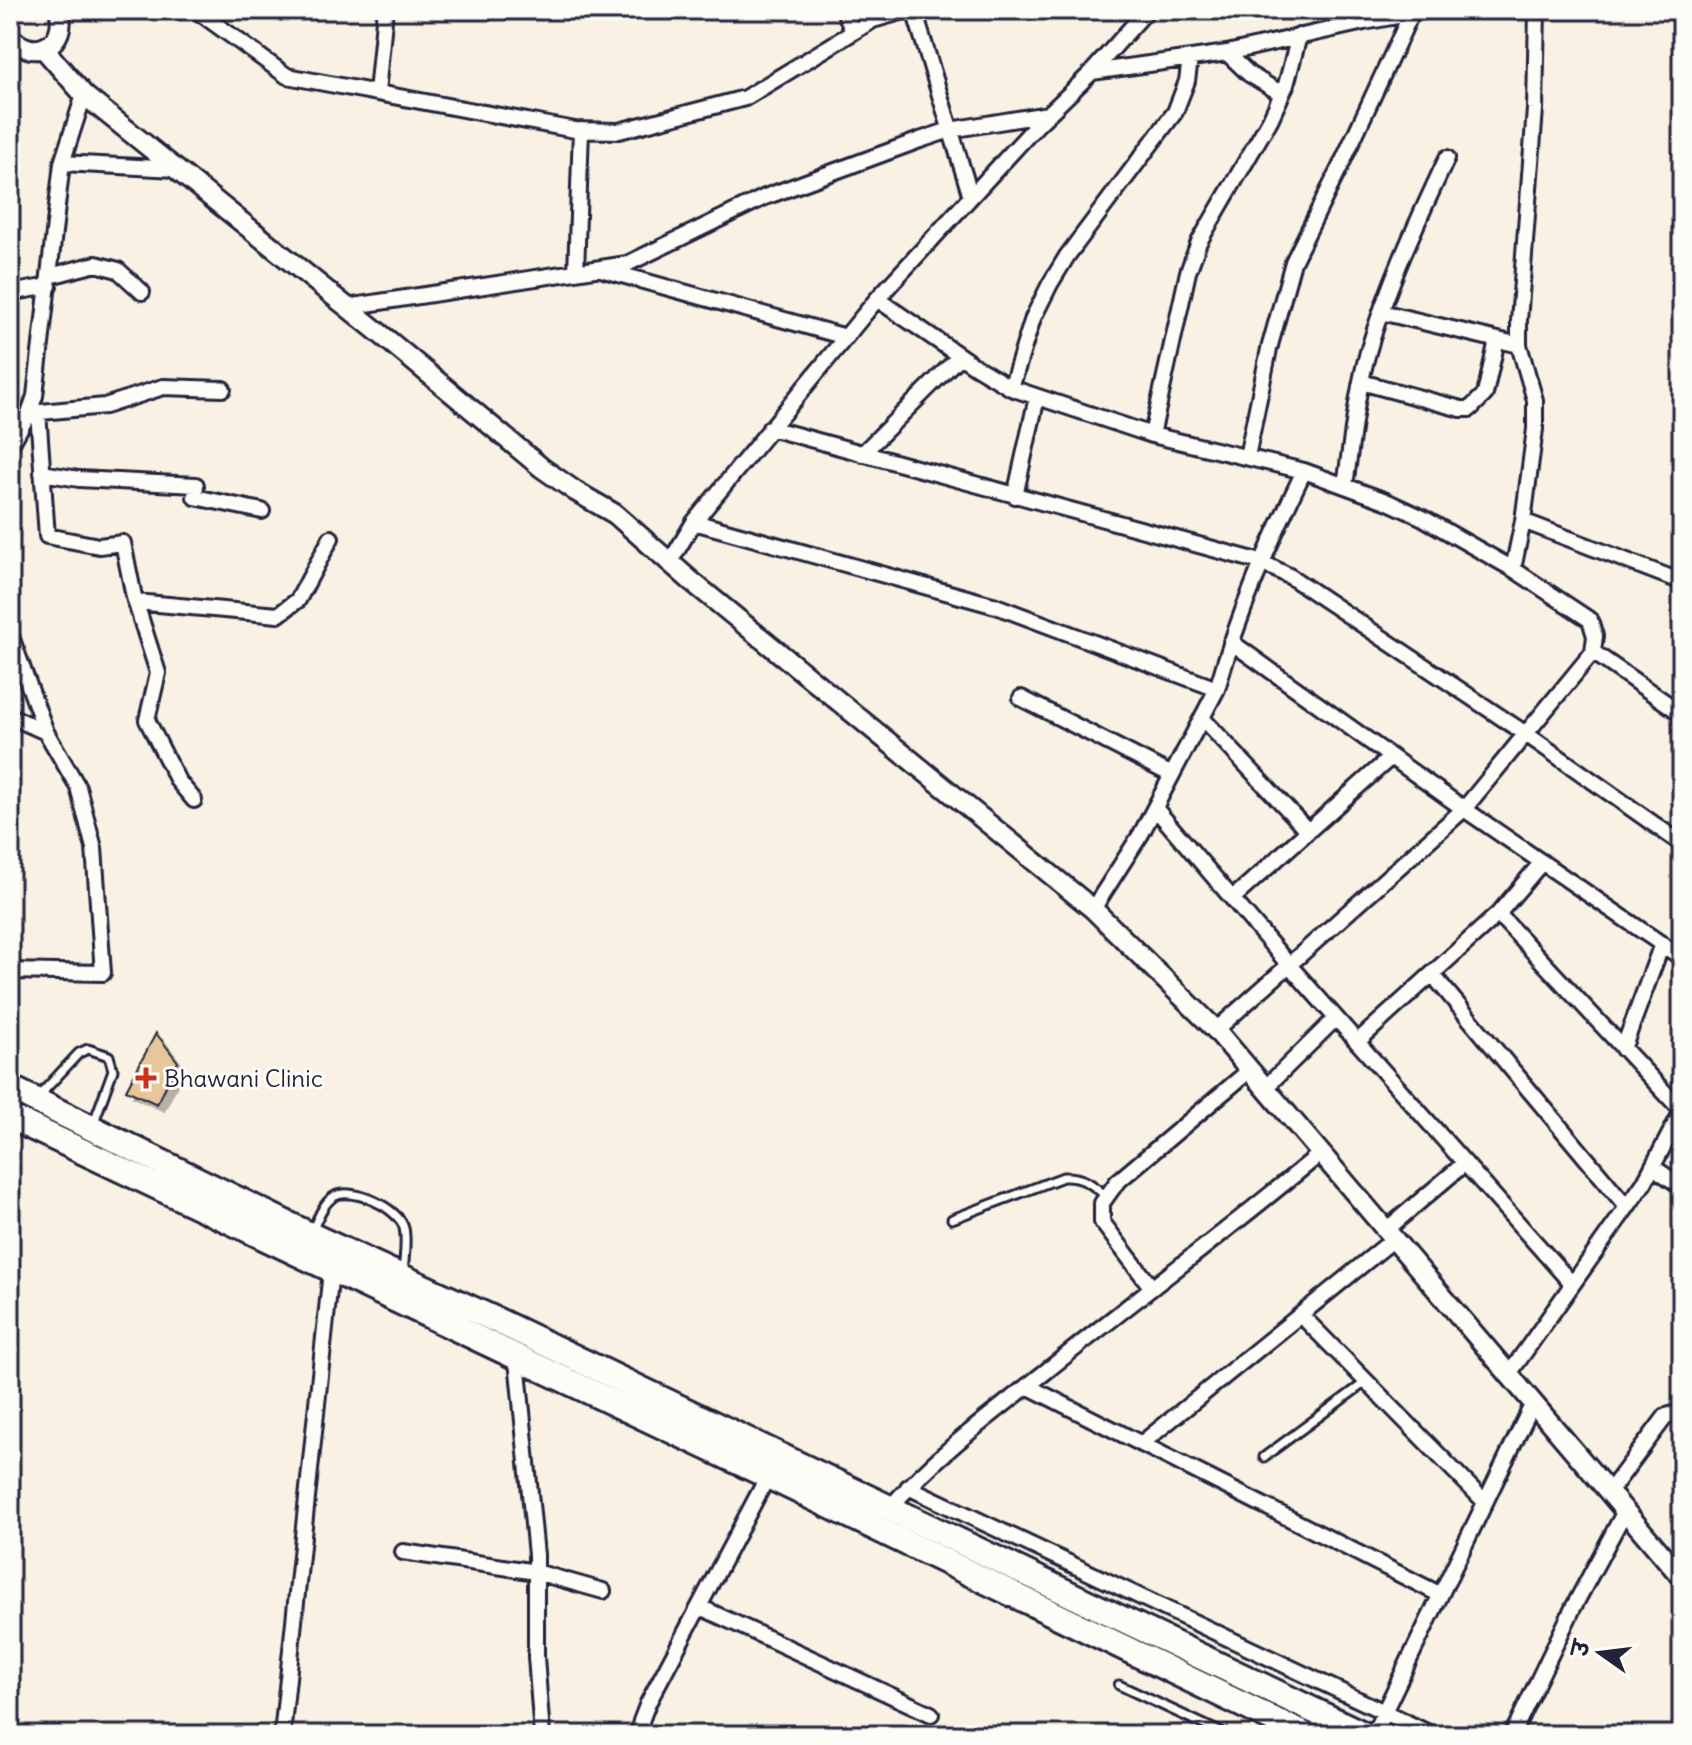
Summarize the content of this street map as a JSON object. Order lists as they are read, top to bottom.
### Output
{
  "places": {
    "health": ["Bhawani Clinic"]
  },
  "north": "left"
}
